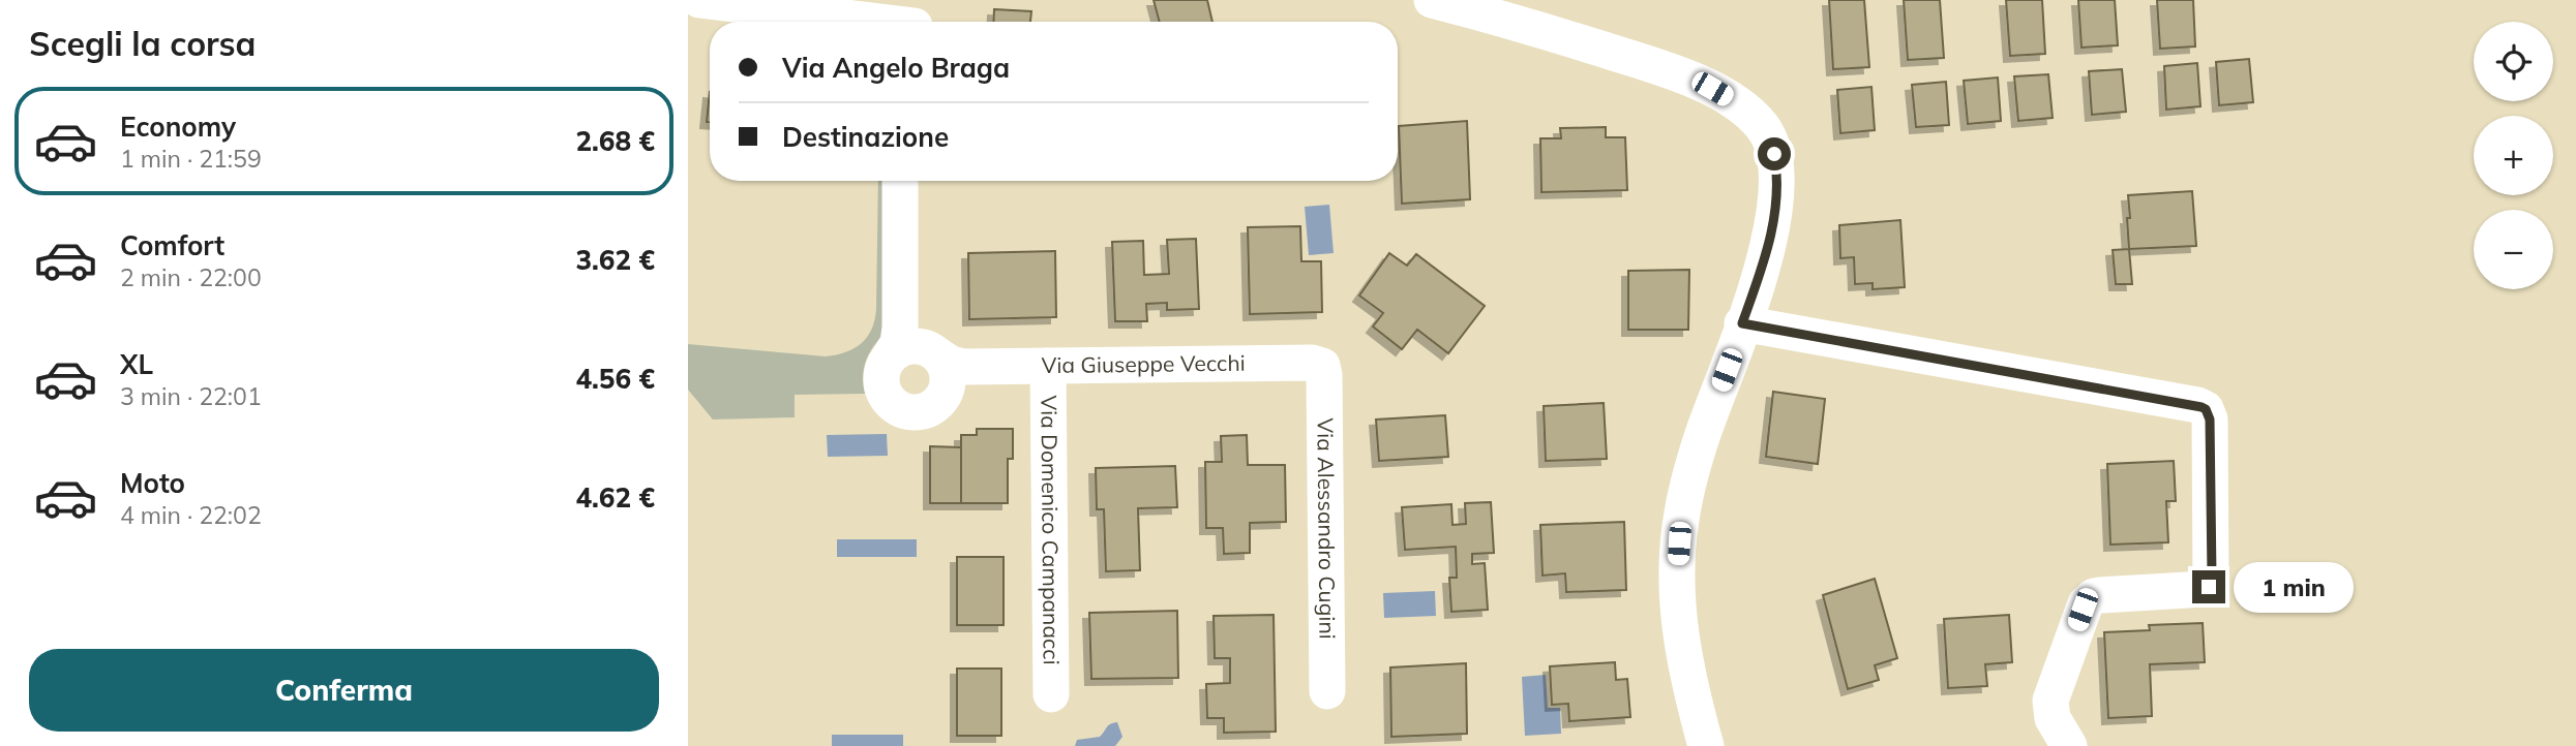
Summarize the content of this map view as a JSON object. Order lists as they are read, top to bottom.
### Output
{
  "streets": {
    "street": ["Via Giuseppe Vecchi", "Via Alessandro Cugini", "Via Domenico Campanacci"]
  },
  "crossings": [
    ["Via Giuseppe Vecchi", "Via Alessandro Cugini"],
    ["Via Giuseppe Vecchi", "Via Domenico Campanacci"]
  ],
  "page": {
    "heading": "Scegli la corsa",
    "map_buttons": ["+", "−"],
    "banner": ["Via Angelo Braga", "Destinazione"],
    "list": [
      {
        "name": "Economy",
        "note": "1 min · 21:59",
        "value": "2.68 €"
      },
      {
        "name": "Comfort",
        "note": "2 min · 22:00",
        "value": "3.62 €"
      },
      {
        "name": "XL",
        "note": "3 min · 22:01",
        "value": "4.56 €"
      },
      {
        "name": "Moto",
        "note": "4 min · 22:02",
        "value": "4.62 €"
      }
    ],
    "bubble": "1 min",
    "buttons": "Conferma"
  }
}
